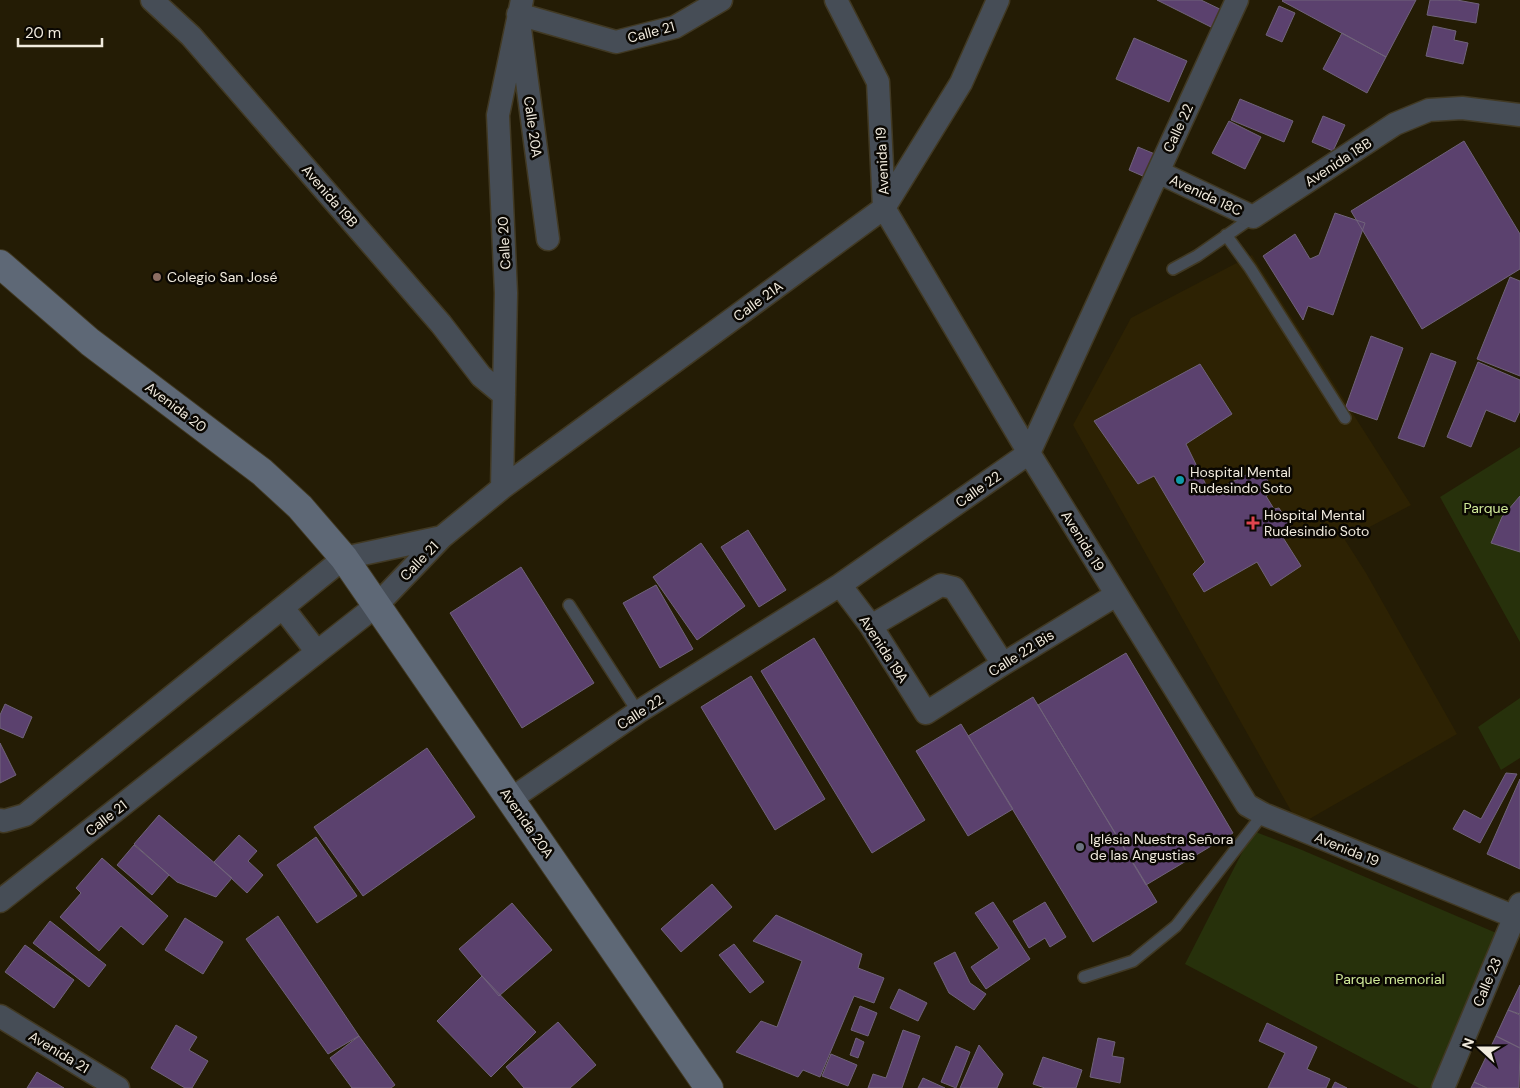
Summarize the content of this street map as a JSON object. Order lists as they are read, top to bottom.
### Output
{
  "streets": {
    "main road": ["Avenida 20", "Avenida 20A"],
    "street": [
      "Calle 21",
      "Calle 20A",
      "Calle 22",
      "Avenida 19",
      "Avenida 18B",
      "Avenida 18C",
      "Avenida 19B",
      "Calle 20",
      "Calle 21A",
      "Avenida 19A",
      "Calle 22 Bis",
      "Calle 23",
      "Avenida 21"
    ]
  },
  "crossings": [
    ["Calle 21", "Calle 20A"],
    ["Calle 21", "Calle 20"],
    ["Calle 21", "Calle 21A"],
    ["Calle 21", "Avenida 20"],
    ["Calle 21", "Avenida 20A"],
    ["Calle 20A", "Calle 20"],
    ["Calle 22", "Avenida 19"],
    ["Calle 22", "Avenida 18C"],
    ["Calle 22", "Avenida 19A"],
    ["Calle 22", "Avenida 20A"],
    ["Avenida 19", "Calle 21A"],
    ["Avenida 19", "Calle 22 Bis"],
    ["Avenida 19", "Calle 23"],
    ["Avenida 18B", "Avenida 18C"],
    ["Avenida 19B", "Calle 20"],
    ["Calle 20", "Calle 21A"],
    ["Avenida 20", "Avenida 20A"],
    ["Avenida 19A", "Calle 22 Bis"]
  ],
  "parks": ["Parque", "Parque memorial"],
  "places": {
    "other": ["Colegio San José", "Hospital Mental Rudesindo Soto", "Iglésia Nuestra Señora de las Angustias"],
    "health": ["Hospital Mental Rudesindio Soto"]
  },
  "scale_bar": "20 m",
  "north": "left"
}
